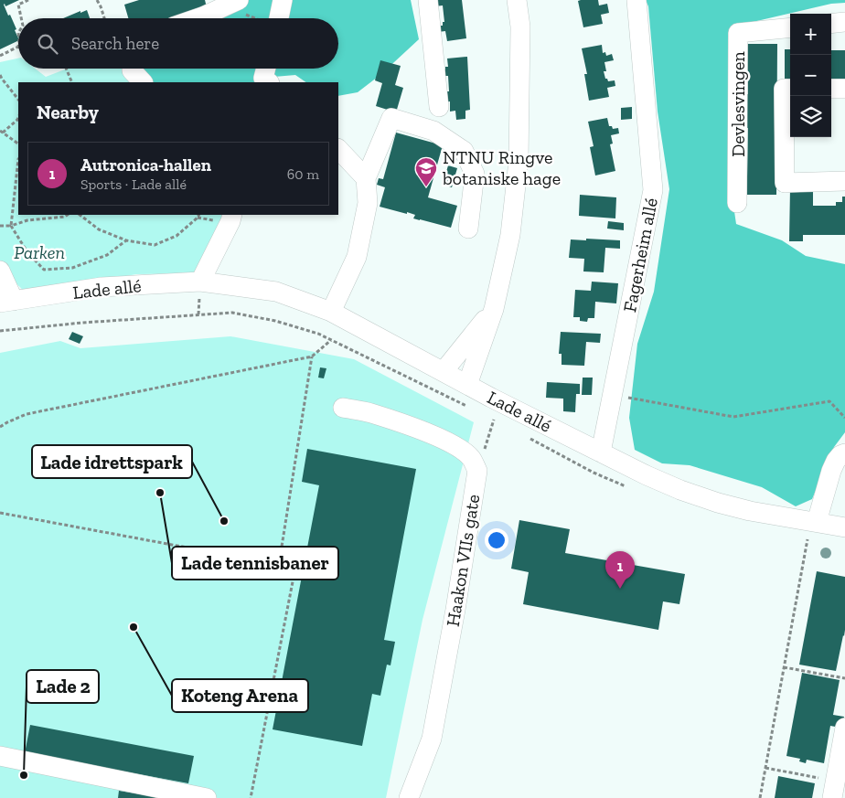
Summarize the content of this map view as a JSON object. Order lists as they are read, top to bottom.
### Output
{
  "streets": {
    "street": [
      "Devlesvingen",
      "Fagerheim allé",
      "Lade allé",
      "Haakon VIIs gate"
    ]
  },
  "crossings": [
    ["Fagerheim allé", "Lade allé"]
  ],
  "parks": ["Parken"],
  "places": {
    "school or university": ["NTNU Ringve botaniske hage"],
    "other": [
      "Lade tennisbaner",
      "Lade idrettspark",
      "Koteng Arena",
      "Lade 2"
    ]
  },
  "page": {
    "map_buttons": ["+", "−"],
    "search": "Search here",
    "heading": "Nearby",
    "list": [
      {
        "mark": "1",
        "name": "Autronica-hallen",
        "note": "Sports · Lade allé",
        "value": "60 m"
      }
    ],
    "pins": "1"
  }
}
